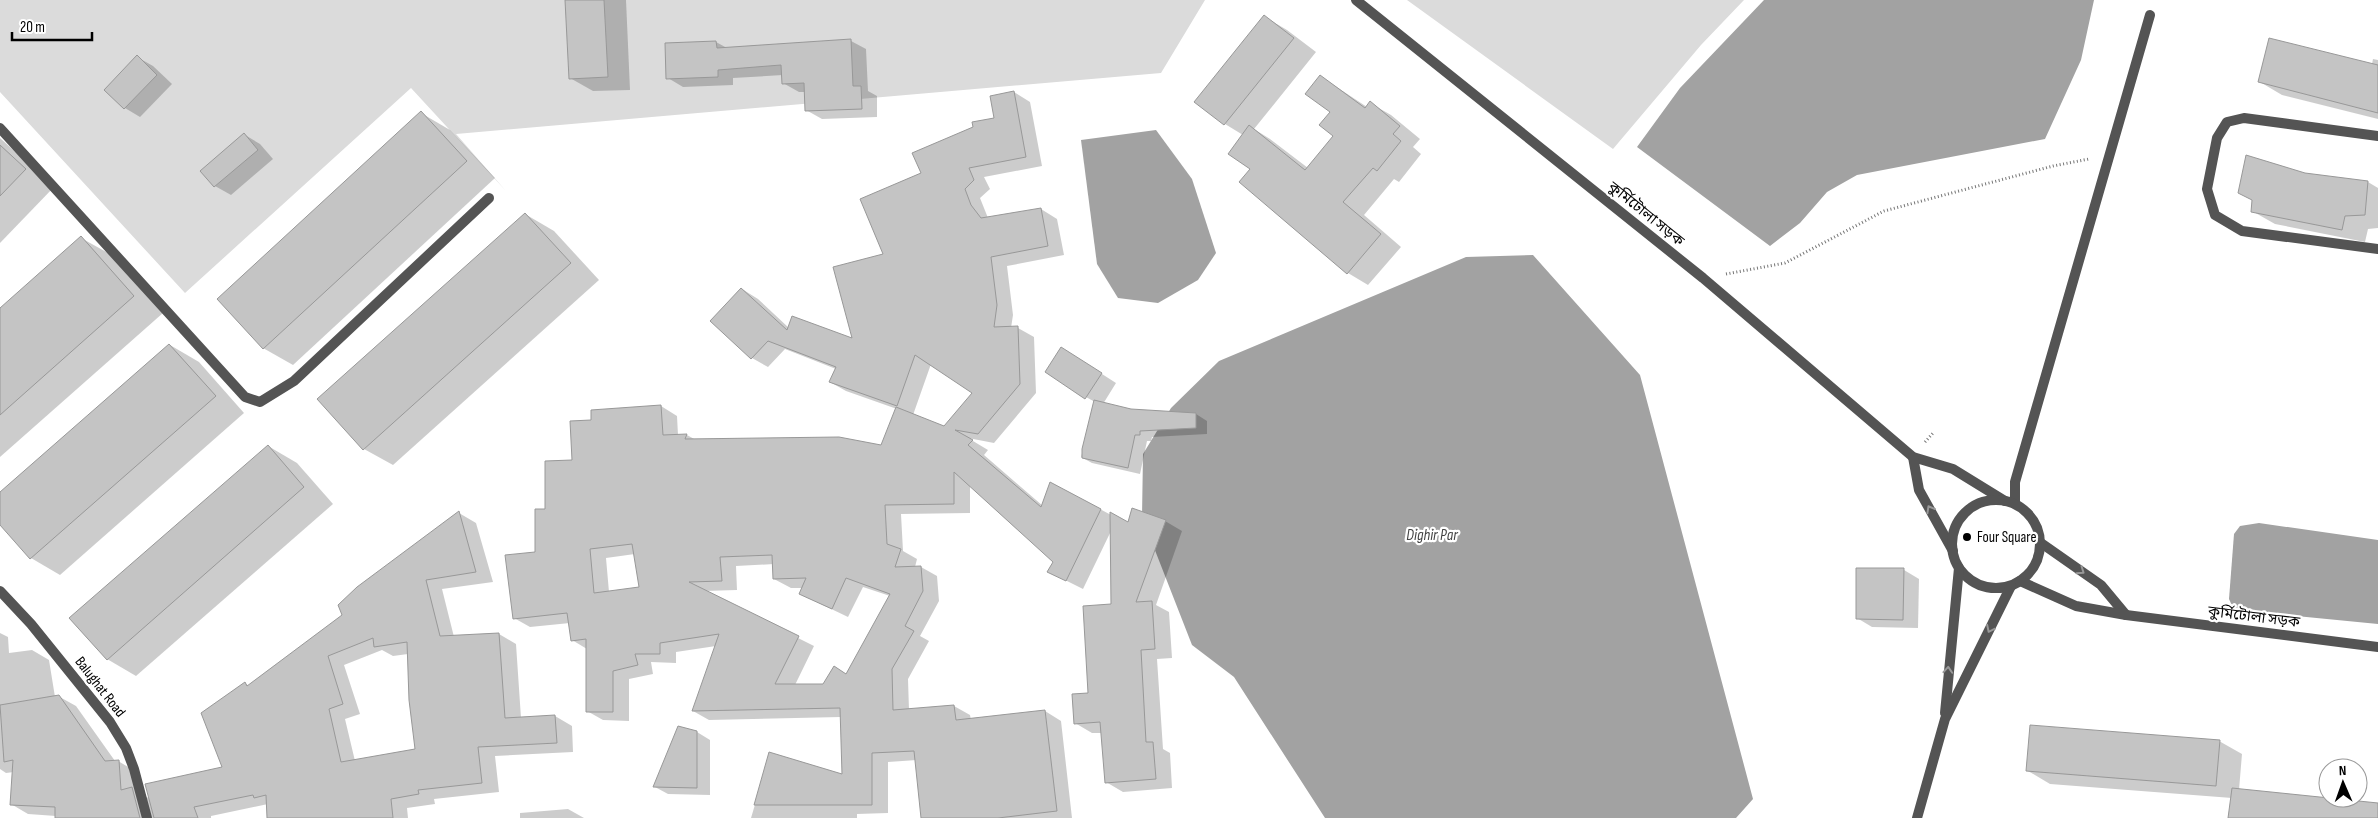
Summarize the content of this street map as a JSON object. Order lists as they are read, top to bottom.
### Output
{
  "streets": {
    "street": ["কুর্মিটোলা সড়ক", "Balughat Road"]
  },
  "water": ["Dighir Par"],
  "places": ["Four Square"],
  "scale_bar": "20 m",
  "north": "top"
}
